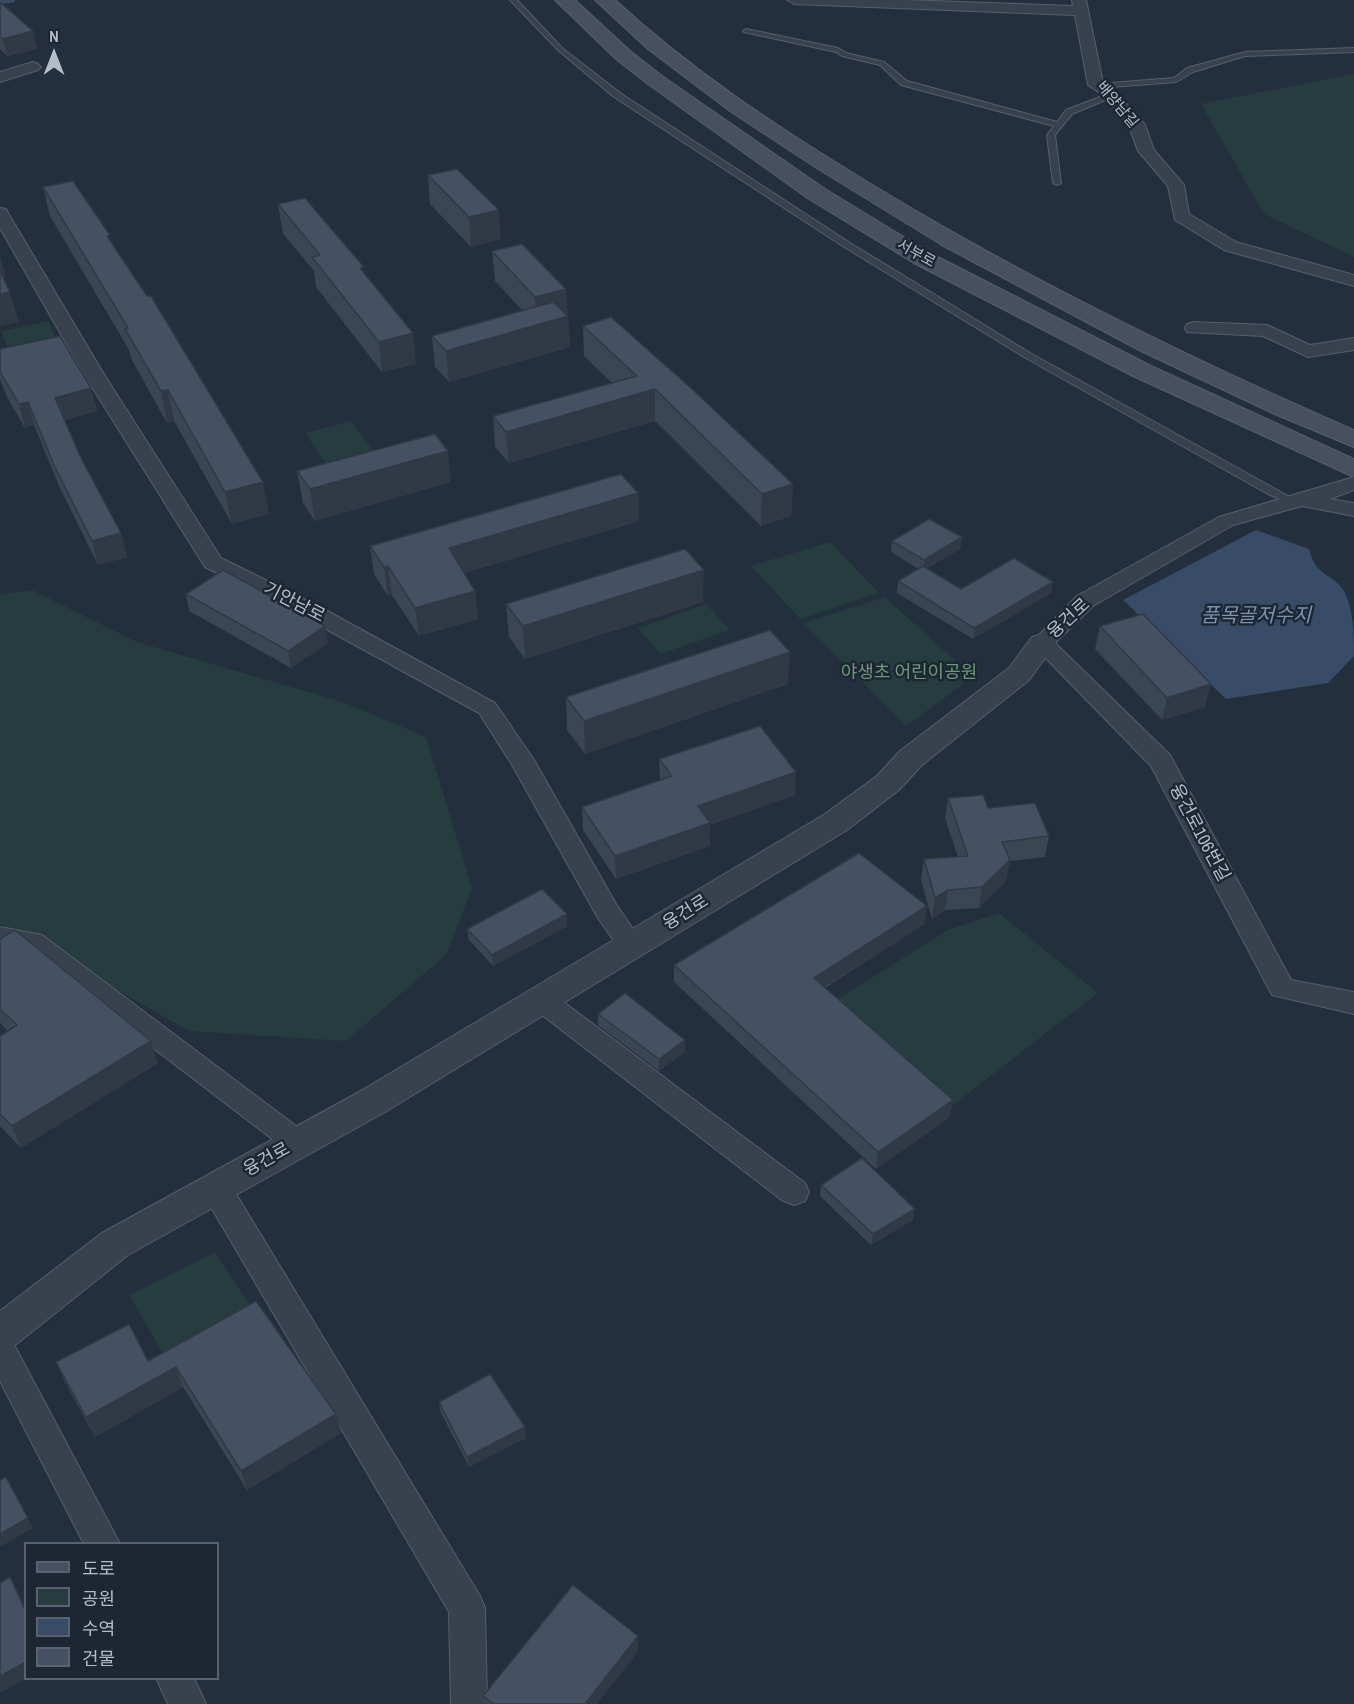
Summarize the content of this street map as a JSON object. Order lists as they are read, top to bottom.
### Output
{
  "streets": {
    "main road": ["서부로"],
    "street": [
      "배양남길",
      "기안남로",
      "융건로",
      "융건로106번길"
    ]
  },
  "crossings": [
    ["기안남로", "융건로"],
    ["융건로", "융건로106번길"]
  ],
  "water": ["품목골저수지"],
  "parks": ["야생초 어린이공원"],
  "legend": [
    "도로",
    "공원",
    "수역",
    "건물"
  ],
  "north": "top"
}
